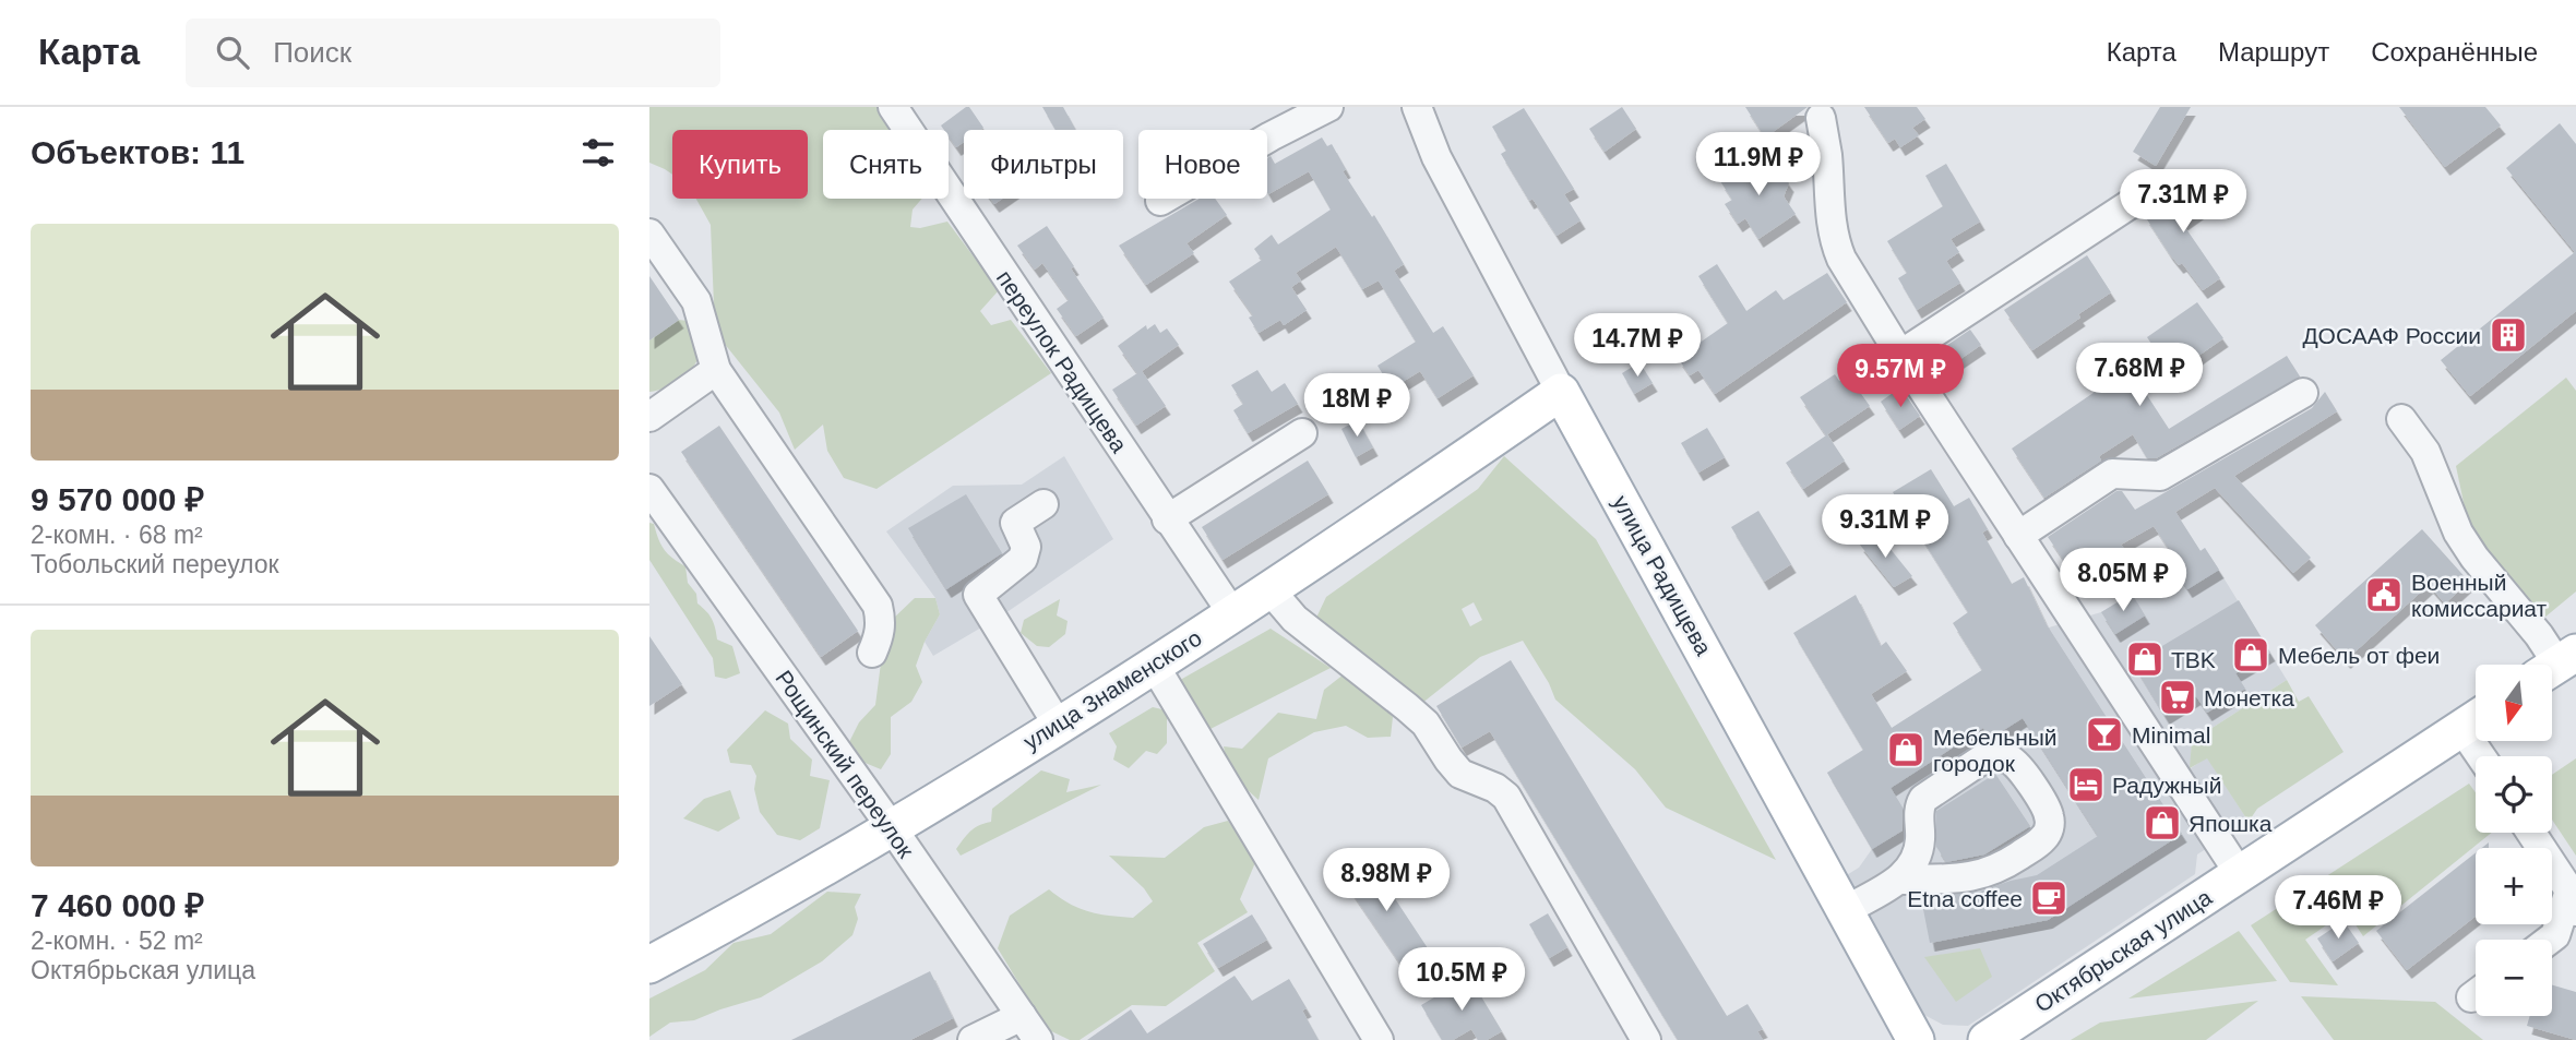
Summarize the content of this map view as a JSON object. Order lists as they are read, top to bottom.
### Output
{
  "streets": {
    "main road": ["улица Радищева", "улица Знаменского", "Октябрьская улица"],
    "street": ["переулок Радищева", "Рощинский переулок"]
  },
  "crossings": [
    ["переулок Радищева", "улица Знаменского"],
    ["улица Радищева", "улица Знаменского"],
    ["улица Знаменского", "Рощинский переулок"]
  ],
  "places": {
    "building": ["ДОСААФ России"],
    "public building": ["Военный комиссариат"],
    "shop": [
      "Мебель от феи",
      "TBK",
      "Мебельный городок",
      "Япошка"
    ],
    "supermarket": ["Монетка"],
    "bar": ["Minimal"],
    "hotel": ["Радужный"],
    "cafe": ["Etna coffee"]
  },
  "north": "bottom",
  "page": {
    "header": "Карта",
    "search": "Поиск",
    "nav": ["Карта", "Маршрут", "Сохранённые"],
    "heading": "Объектов: 11",
    "chip": [
      "Купить",
      "Снять",
      "Фильтры",
      "Новое"
    ],
    "price": [
      "11.9M ₽",
      "7.31M ₽",
      "14.7M ₽",
      "7.68M ₽",
      "9.57M ₽",
      "18M ₽",
      "9.31M ₽",
      "8.05M ₽",
      "8.98M ₽",
      "7.46M ₽",
      "10.5M ₽"
    ],
    "list": [
      {
        "name": "9 570 000 ₽",
        "note": "2-комн. · 68 m² · Тобольский переулок"
      },
      {
        "name": "7 460 000 ₽",
        "note": "2-комн. · 52 m² · Октябрьская улица"
      }
    ],
    "map_buttons": ["+", "−"]
  }
}
